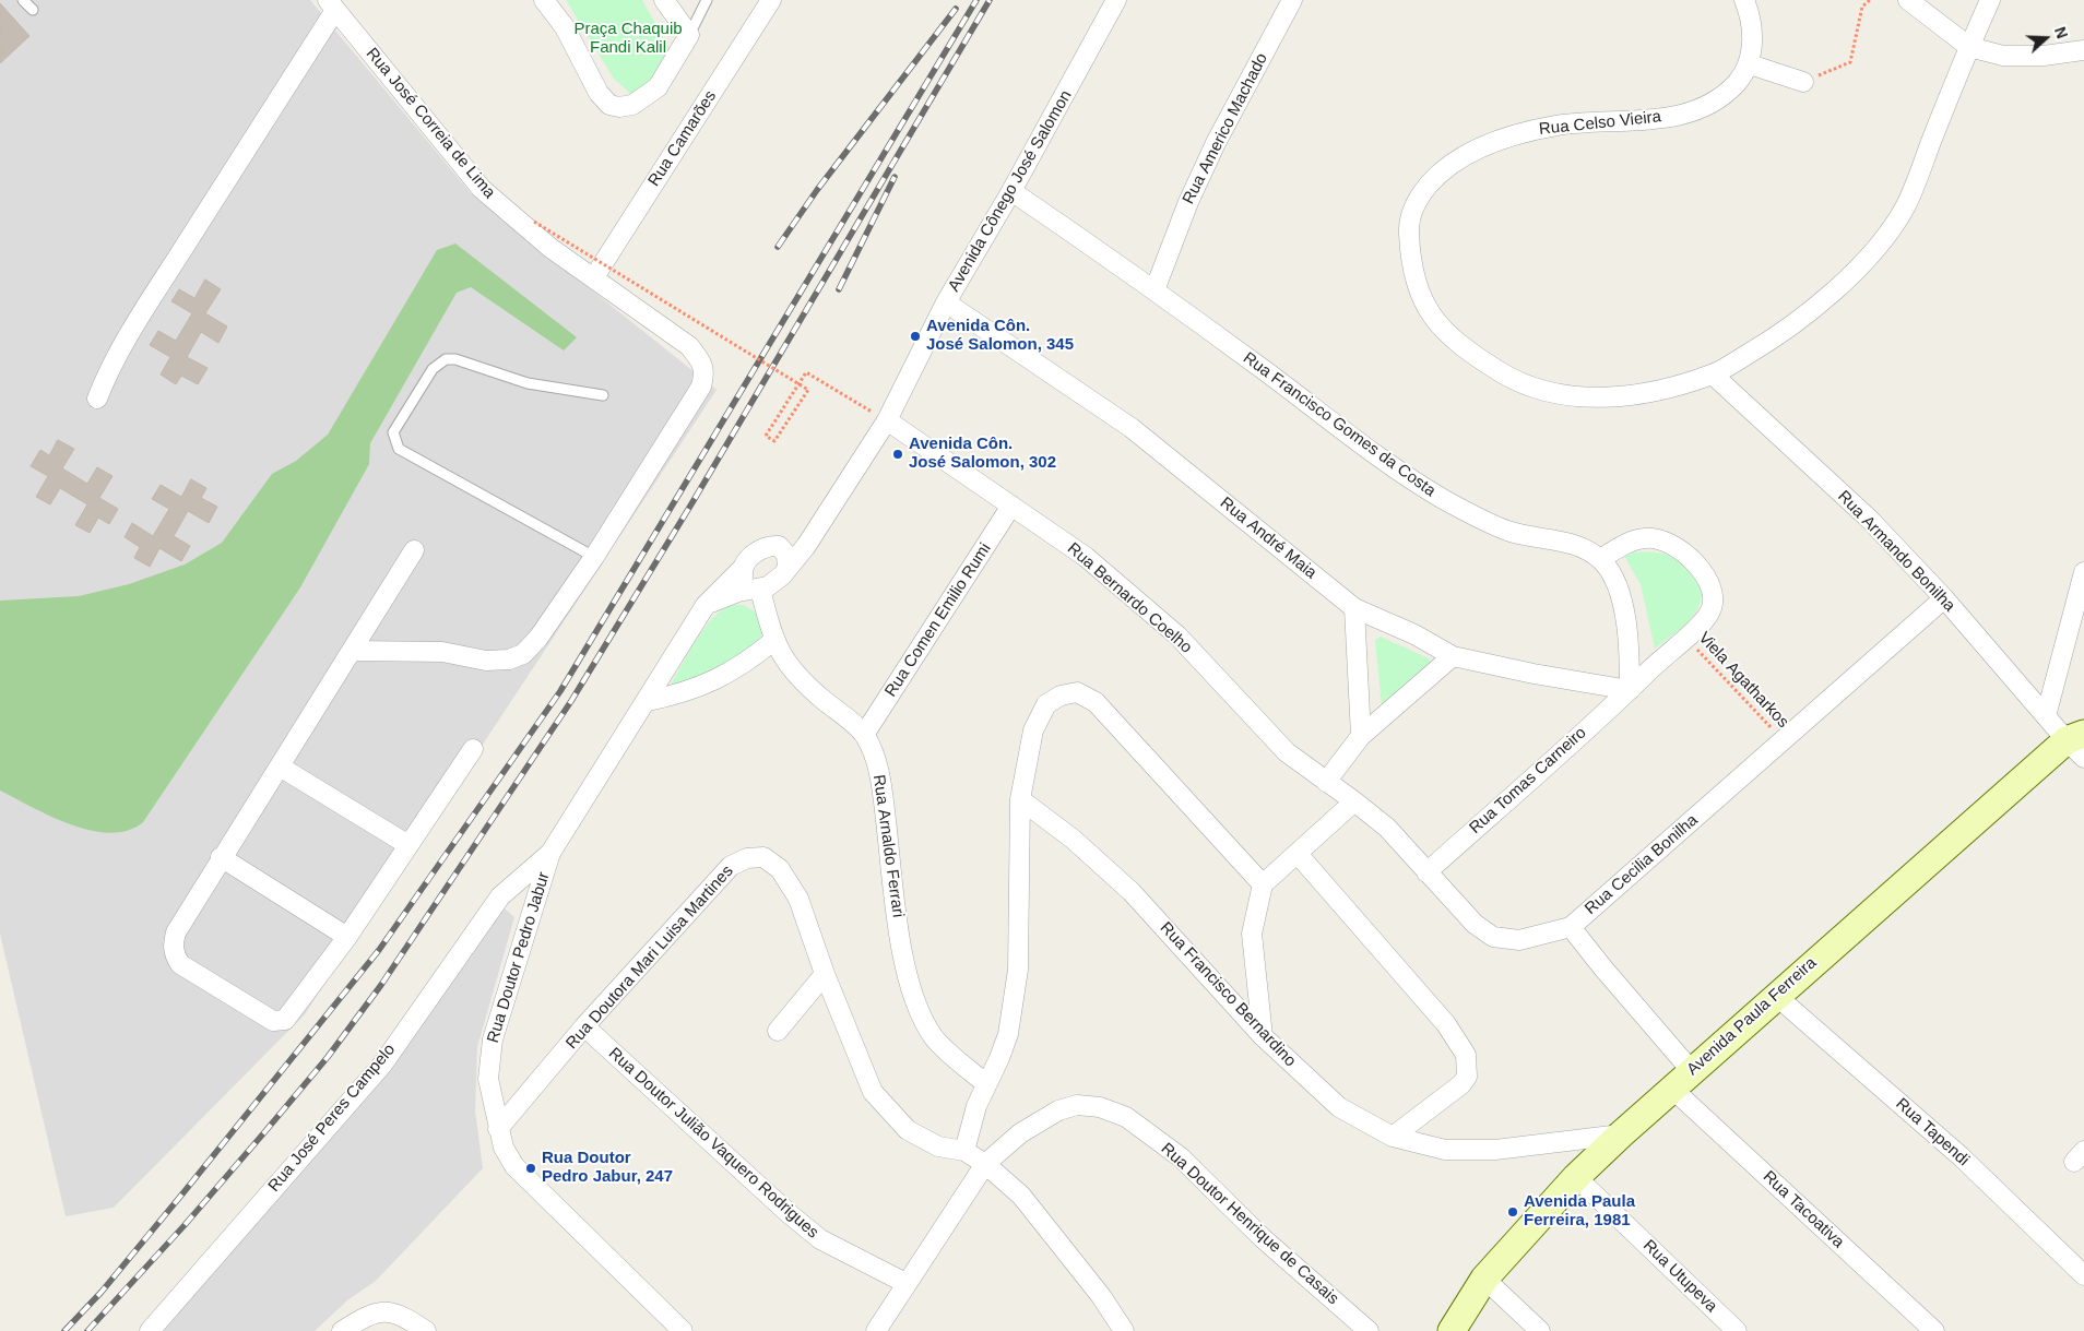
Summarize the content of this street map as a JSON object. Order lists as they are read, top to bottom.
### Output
{
  "streets": {
    "main road": ["Avenida Paula Ferreira"],
    "street": [
      "Rua José Correia de Lima",
      "Rua Celso Vieira",
      "Rua Americo Machado",
      "Rua Camarões",
      "Avenida Cônego José Salomon",
      "Rua Francisco Gomes da Costa",
      "Rua André Maia",
      "Rua Armando Bonilha",
      "Rua Bernardo Coelho",
      "Rua Comen Emilio Rumi",
      "Rua Tomas Carneiro",
      "Rua Arnaldo Ferrari",
      "Rua Cecilia Bonilha",
      "Rua Doutor Pedro Jabur",
      "Rua Doutora Mari Luisa Martines",
      "Rua Francisco Bernardino",
      "Rua José Peres Campelo",
      "Rua Tapendi",
      "Rua Doutor Julião Vaquero Rodrigues",
      "Rua Tacoativa",
      "Rua Doutor Henrique de Casais",
      "Rua Utupeva"
    ],
    "path": ["Viela Agatharkos"]
  },
  "crossings": [
    ["Rua José Correia de Lima", "Rua Camarões"],
    ["Rua Celso Vieira", "Rua Armando Bonilha"],
    ["Rua Americo Machado", "Rua Francisco Gomes da Costa"],
    ["Avenida Cônego José Salomon", "Rua Francisco Gomes da Costa"],
    ["Avenida Cônego José Salomon", "Rua André Maia"],
    ["Avenida Cônego José Salomon", "Rua Bernardo Coelho"],
    ["Avenida Cônego José Salomon", "Rua Doutor Pedro Jabur"],
    ["Rua Francisco Gomes da Costa", "Rua Tomas Carneiro"],
    ["Rua André Maia", "Rua Tomas Carneiro"],
    ["Rua Armando Bonilha", "Rua Cecilia Bonilha"],
    ["Rua Armando Bonilha", "Avenida Paula Ferreira"],
    ["Rua Bernardo Coelho", "Rua Comen Emilio Rumi"],
    ["Rua Bernardo Coelho", "Rua Cecilia Bonilha"],
    ["Rua Comen Emilio Rumi", "Rua Arnaldo Ferrari"],
    ["Viela Agatharkos", "Rua Tomas Carneiro"],
    ["Viela Agatharkos", "Rua Cecilia Bonilha"],
    ["Rua Tomas Carneiro", "Rua Cecilia Bonilha"],
    ["Rua Doutor Pedro Jabur", "Rua Doutora Mari Luisa Martines"],
    ["Rua Doutor Pedro Jabur", "Rua José Peres Campelo"],
    ["Rua Doutora Mari Luisa Martines", "Rua Doutor Julião Vaquero Rodrigues"],
    ["Rua Doutora Mari Luisa Martines", "Rua Doutor Henrique de Casais"],
    ["Rua Francisco Bernardino", "Avenida Paula Ferreira"],
    ["Avenida Paula Ferreira", "Rua Tapendi"],
    ["Avenida Paula Ferreira", "Rua Tacoativa"],
    ["Avenida Paula Ferreira", "Rua Utupeva"],
    ["Rua Doutor Julião Vaquero Rodrigues", "Rua Doutor Henrique de Casais"]
  ],
  "parks": ["Praça Chaquib Fandi Kalil"],
  "places": [
    "Avenida Côn. José Salomon, 345",
    "Avenida Côn. José Salomon, 302",
    "Rua Doutor Pedro Jabur, 247",
    "Avenida Paula Ferreira, 1981"
  ],
  "north": "right"
}
